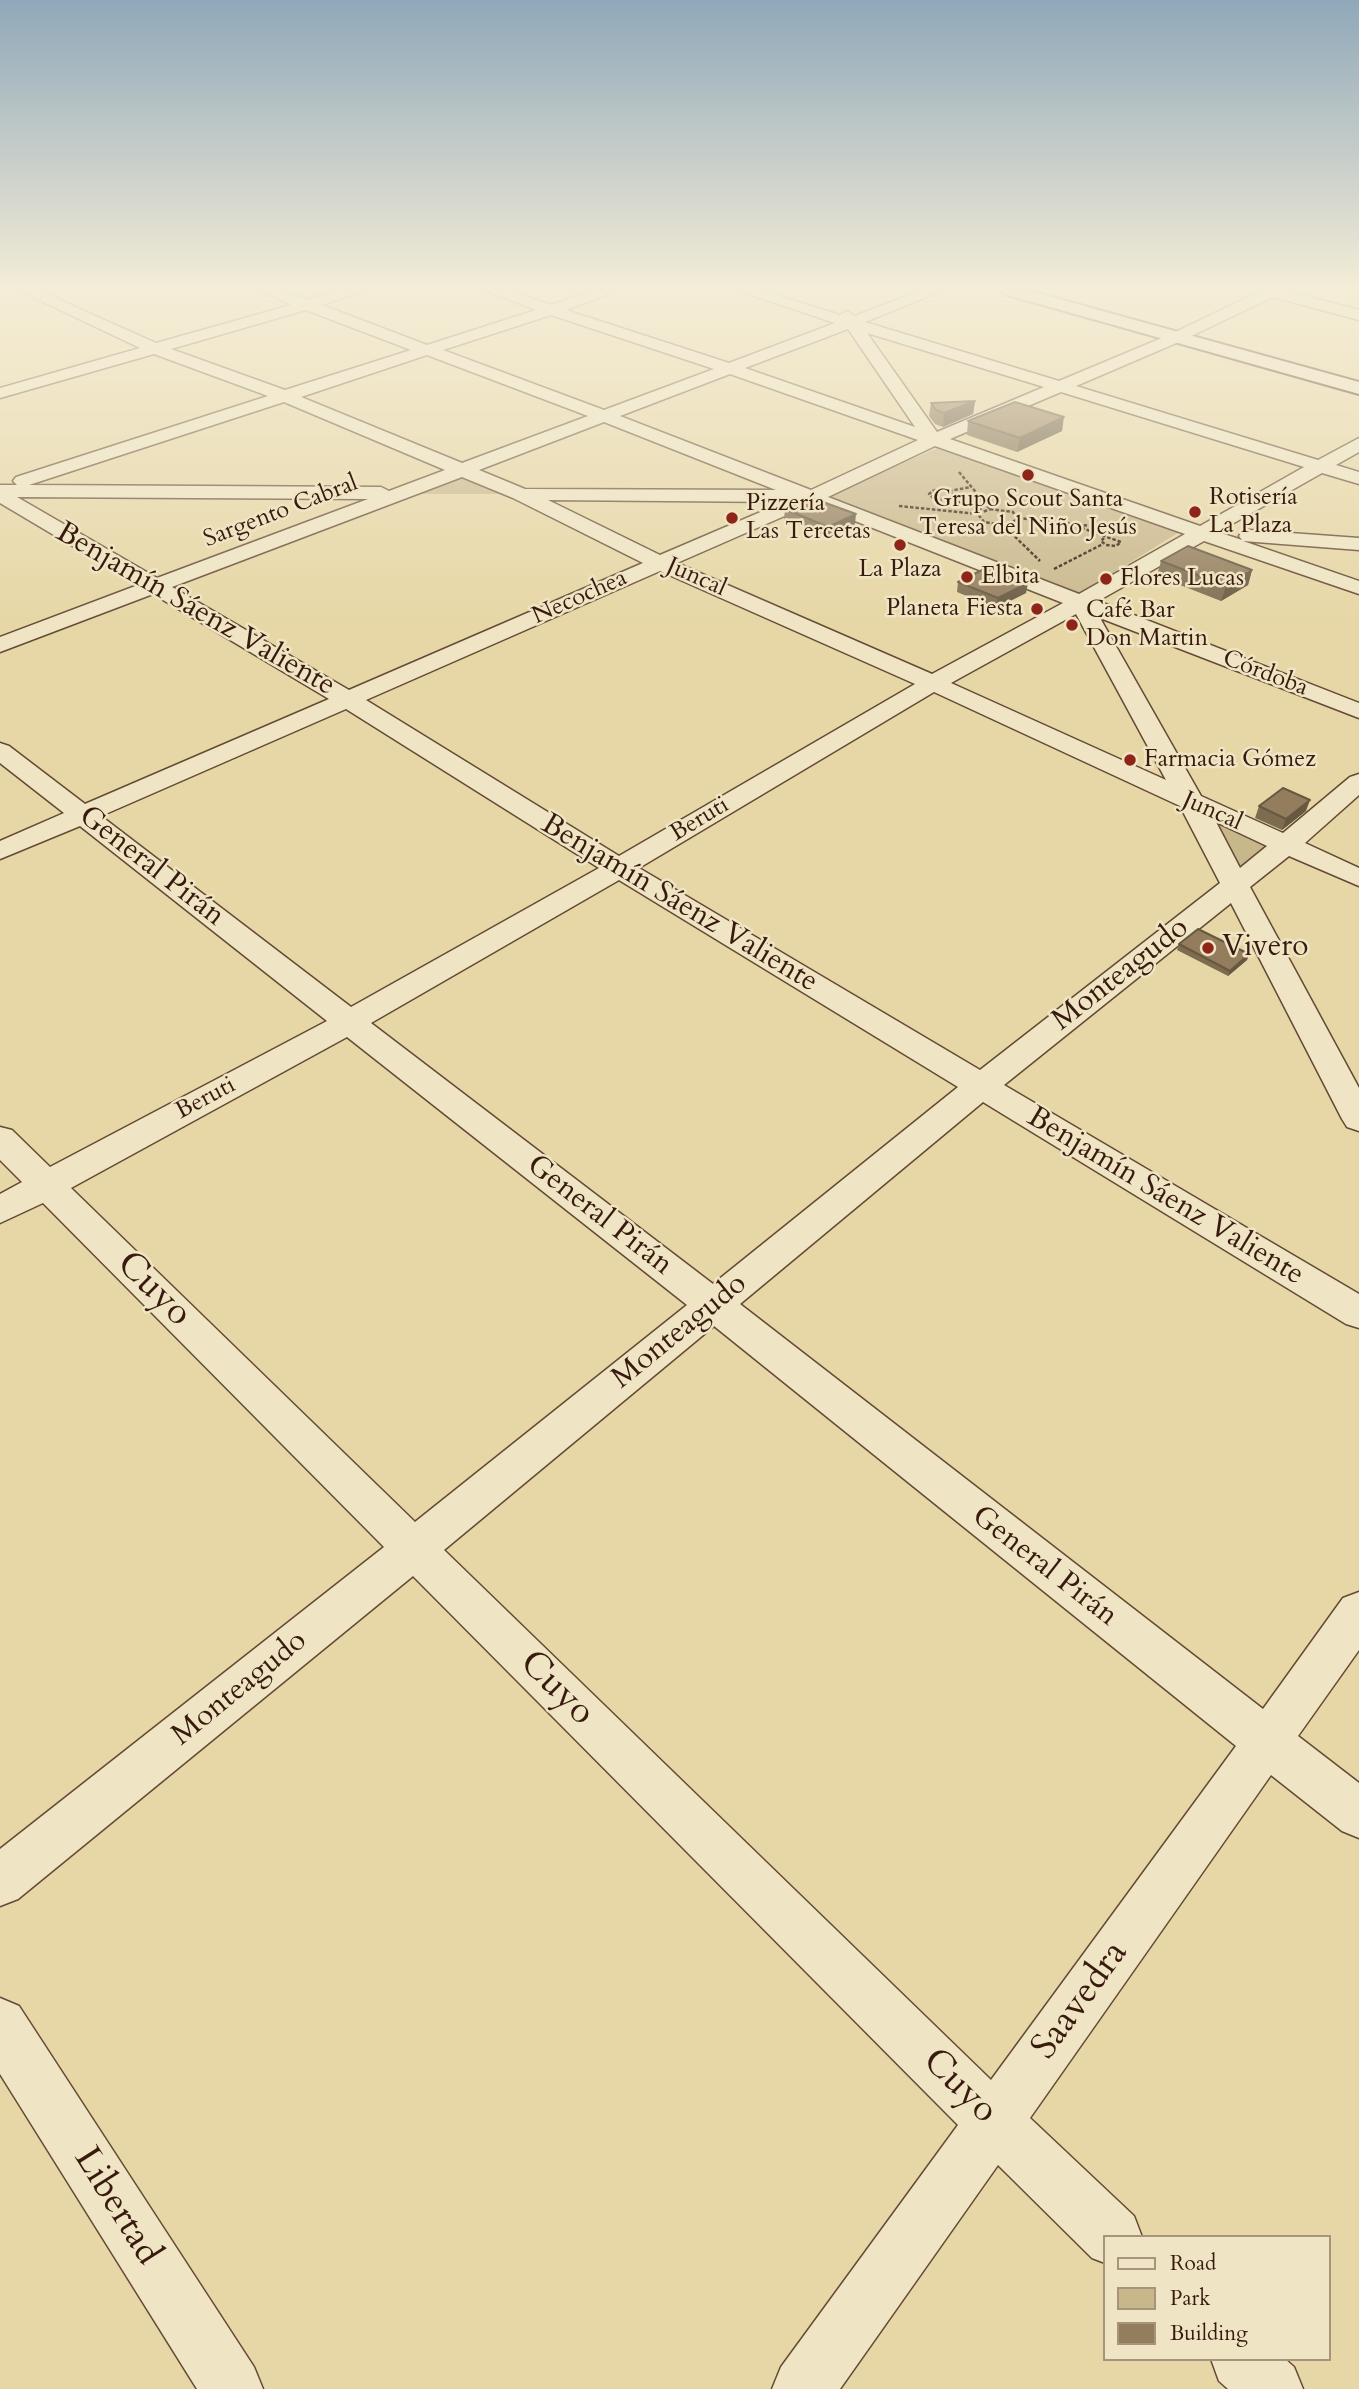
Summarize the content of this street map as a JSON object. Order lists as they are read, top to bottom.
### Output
{
  "streets": {
    "street": [
      "Sargento Cabral",
      "Juncal",
      "Necochea",
      "Benjamín Sáenz Valiente",
      "Córdoba",
      "Beruti",
      "General Pirán",
      "Monteagudo",
      "Cuyo",
      "Saavedra",
      "Libertad"
    ]
  },
  "crossings": [
    ["Sargento Cabral", "Juncal"],
    ["Sargento Cabral", "Benjamín Sáenz Valiente"],
    ["Sargento Cabral", "Córdoba"],
    ["Juncal", "Necochea"],
    ["Juncal", "Beruti"],
    ["Juncal", "Monteagudo"],
    ["Necochea", "Benjamín Sáenz Valiente"],
    ["Necochea", "Córdoba"],
    ["Necochea", "General Pirán"],
    ["Benjamín Sáenz Valiente", "Beruti"],
    ["Benjamín Sáenz Valiente", "Monteagudo"],
    ["Córdoba", "Beruti"],
    ["Beruti", "General Pirán"],
    ["Beruti", "Cuyo"],
    ["General Pirán", "Monteagudo"],
    ["General Pirán", "Saavedra"],
    ["Monteagudo", "Cuyo"],
    ["Cuyo", "Saavedra"]
  ],
  "places": [
    "Grupo Scout Santa Teresa del Niño Jesús",
    "Rotisería La Plaza",
    "Pizzería Las Tercetas",
    "La Plaza",
    "Elbita",
    "Flores Lucas",
    "Planeta Fiesta",
    "Café Bar Don Martin",
    "Farmacia Gómez",
    "Vivero"
  ],
  "legend": ["Road", "Park", "Building"]
}
